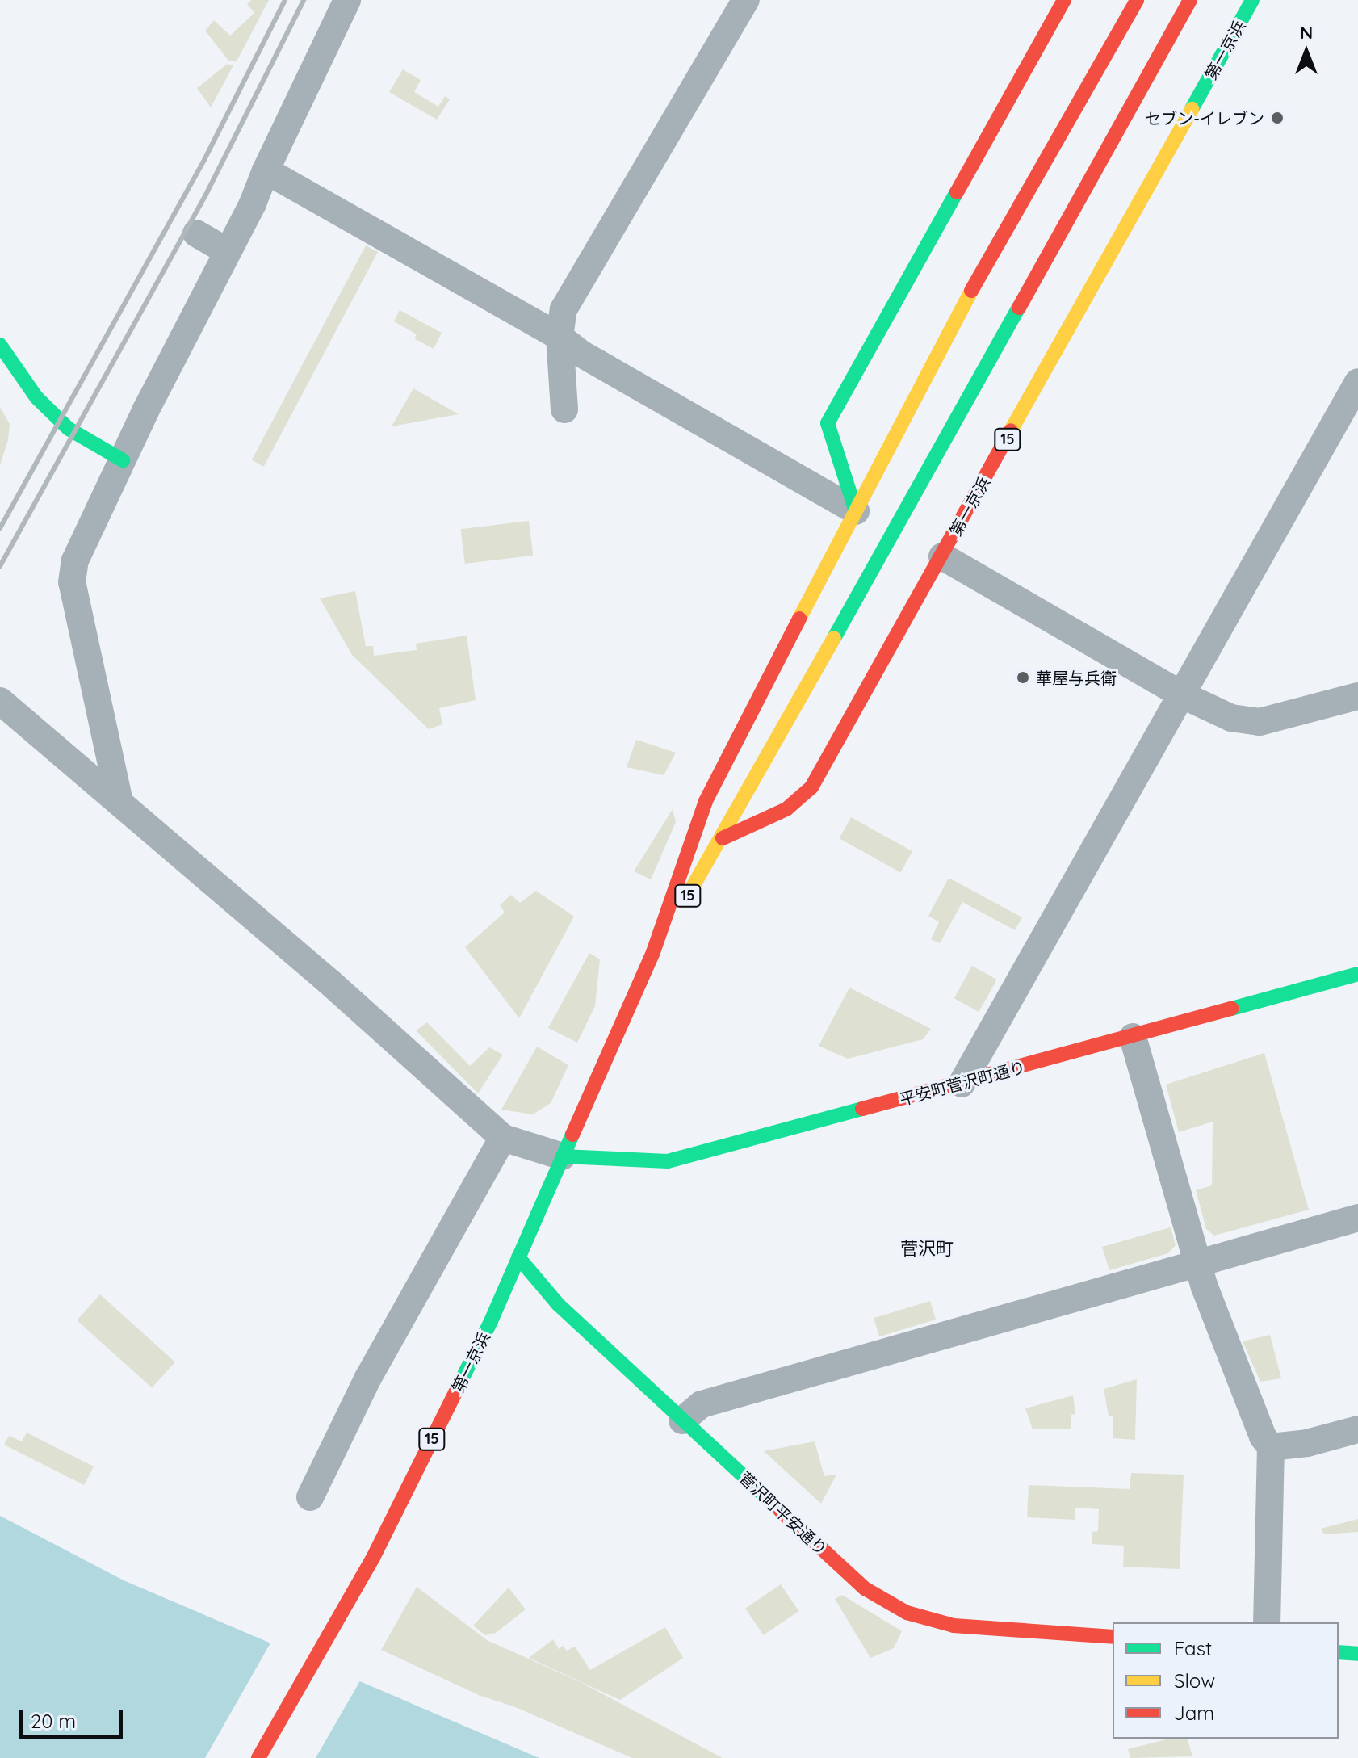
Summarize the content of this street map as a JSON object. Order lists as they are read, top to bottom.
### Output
{
  "streets": {
    "main road": [
      "第一京浜",
      "15",
      "平安町菅沢町通り",
      "菅沢町平安通り"
    ]
  },
  "crossings": [
    ["第一京浜", "平安町菅沢町通り"],
    ["第一京浜", "菅沢町平安通り"]
  ],
  "districts": ["菅沢町"],
  "places": ["セブン-イレブン", "華屋与兵衛"],
  "legend": ["Fast", "Slow", "Jam"],
  "scale_bar": "20 m",
  "north": "top"
}
